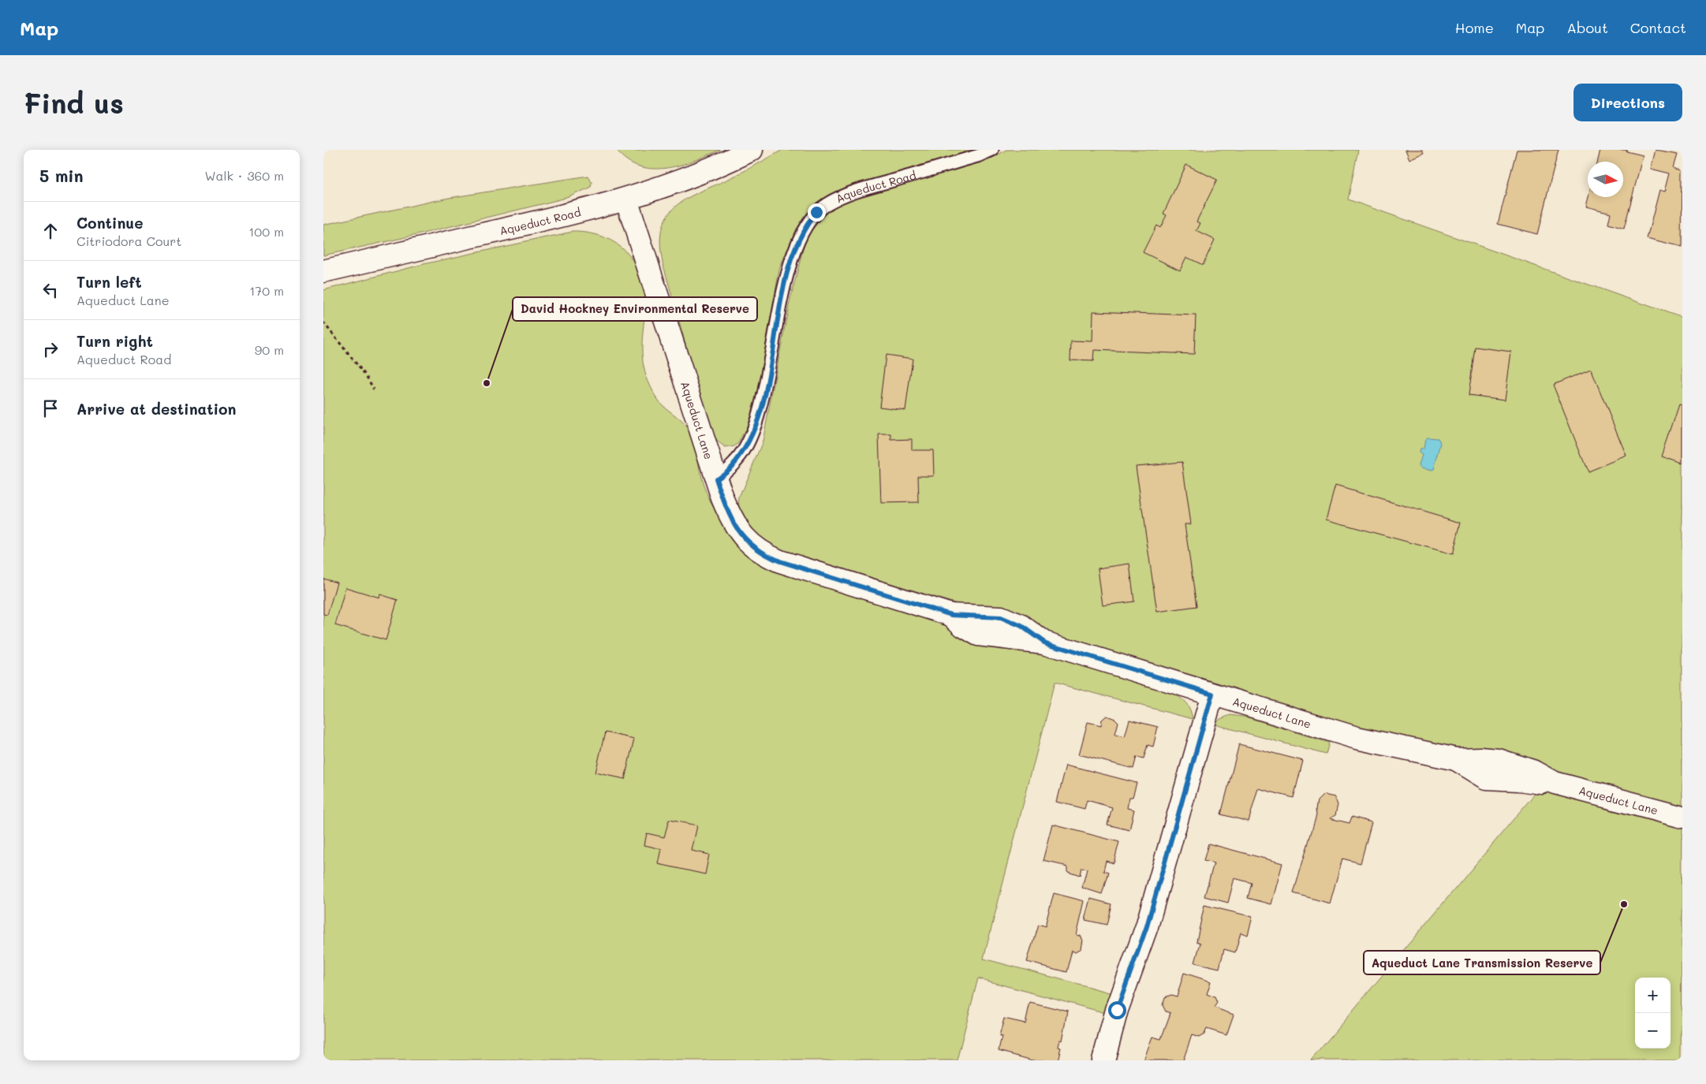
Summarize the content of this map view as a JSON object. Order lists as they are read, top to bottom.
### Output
{
  "streets": {
    "street": ["Aqueduct Road", "Aqueduct Lane"]
  },
  "crossings": [
    ["Aqueduct Road", "Aqueduct Lane"]
  ],
  "places": ["David Hockney Environmental Reserve", "Aqueduct Lane Transmission Reserve"],
  "north": "right",
  "page": {
    "header": "Map",
    "nav": [
      "Home",
      "Map",
      "About",
      "Contact"
    ],
    "buttons": "Directions",
    "title": "Find us",
    "heading": ["5 min", "Walk · 360 m"],
    "list": [
      ["Continue", "Citriodora Court", "100 m"],
      ["Turn left", "Aqueduct Lane", "170 m"],
      ["Turn right", "Aqueduct Road", "90 m"],
      "Arrive at destination"
    ],
    "map_buttons": ["+", "−"]
  }
}
